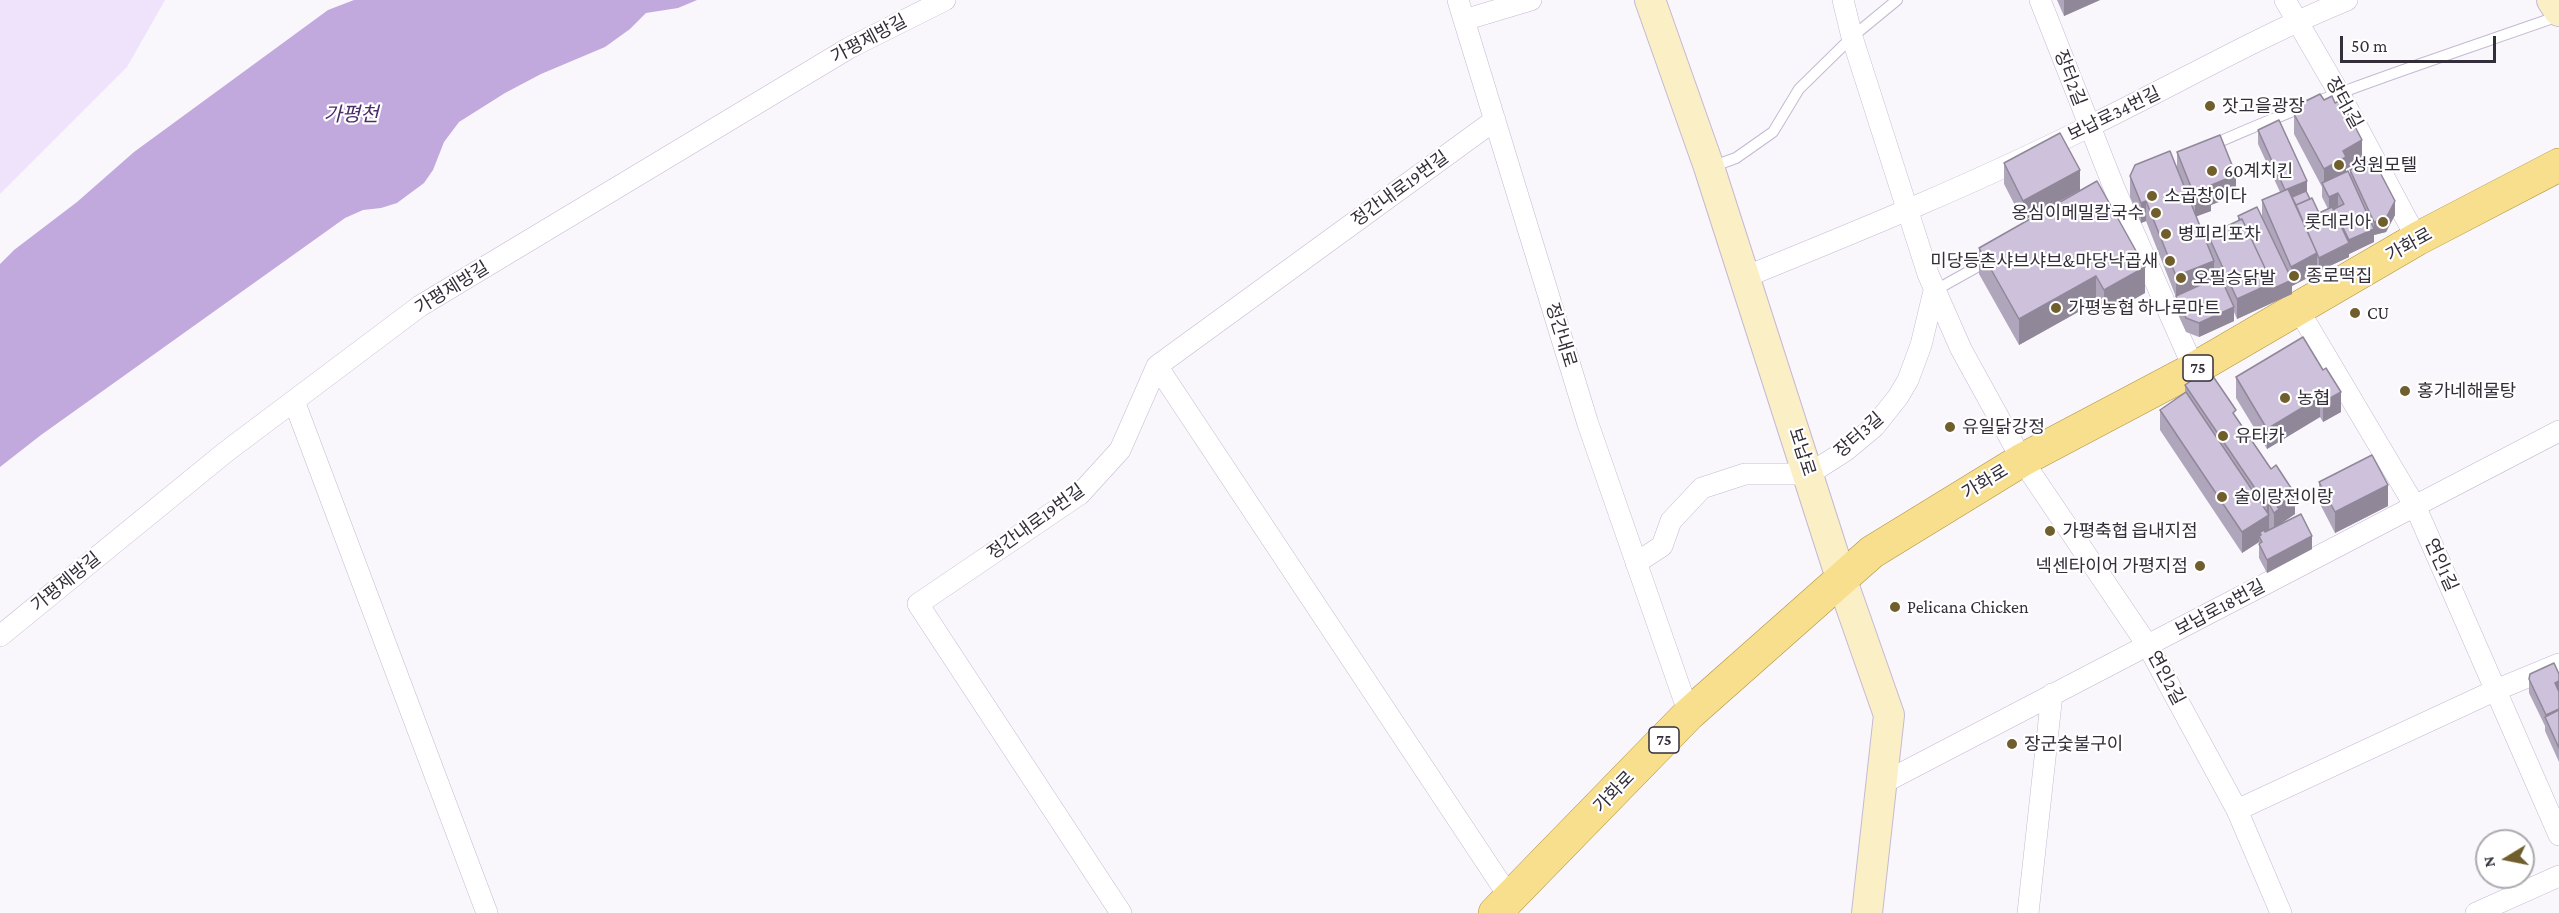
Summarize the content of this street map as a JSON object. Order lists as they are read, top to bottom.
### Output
{
  "streets": {
    "main road": ["가화로", "75"],
    "street": [
      "가평제방길",
      "장터2길",
      "장터1길",
      "보납로34번길",
      "정간내로19번길",
      "정간내로",
      "장터3길",
      "보납로",
      "연인1길",
      "보납로18번길",
      "연인2길"
    ]
  },
  "crossings": [
    ["장터2길", "보납로34번길"],
    ["장터2길", "가화로"],
    ["장터1길", "보납로34번길"],
    ["장터1길", "가화로"],
    ["보납로34번길", "보납로"],
    ["정간내로19번길", "정간내로"],
    ["가화로", "정간내로"],
    ["가화로", "보납로"],
    ["가화로", "연인1길"],
    ["가화로", "연인2길"],
    ["장터3길", "보납로"],
    ["보납로", "보납로18번길"],
    ["연인1길", "보납로18번길"],
    ["보납로18번길", "연인2길"]
  ],
  "water": ["가평천"],
  "places": [
    "잣고을광장",
    "성원모텔",
    "60계치킨",
    "소곱창이다",
    "옹심이메밀칼국수",
    "롯데리아",
    "병피리포차",
    "미당등촌샤브샤브&마당낙곱새",
    "종로떡집",
    "오필승닭발",
    "가평농협 하나로마트",
    "CU",
    "홍가네해물탕",
    "농협",
    "유일닭강정",
    "유타카",
    "술이랑전이랑",
    "가평축협 읍내지점",
    "넥센타이어 가평지점",
    "Pelicana Chicken",
    "장군숯불구이"
  ],
  "scale_bar": "50 m",
  "north": "left"
}
